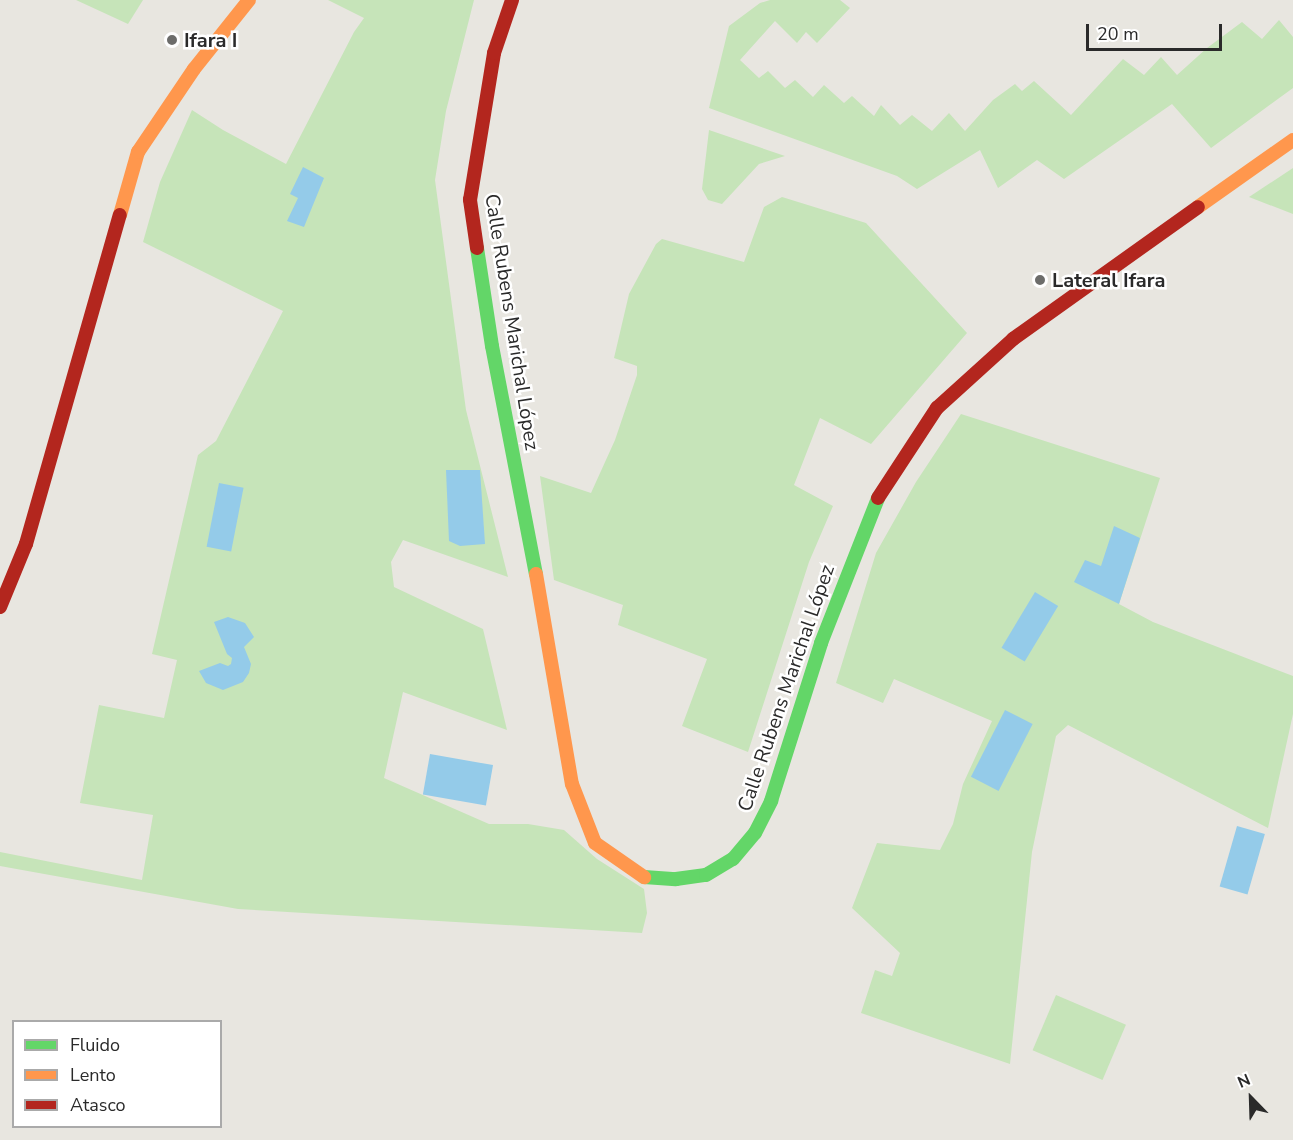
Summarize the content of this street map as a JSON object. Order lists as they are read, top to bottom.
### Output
{
  "streets": {
    "street": ["Calle Rubens Marichal López"]
  },
  "places": ["Ifara I", "Lateral Ifara"],
  "legend": ["Fluido", "Lento", "Atasco"],
  "scale_bar": "20 m",
  "north": "top left"
}
